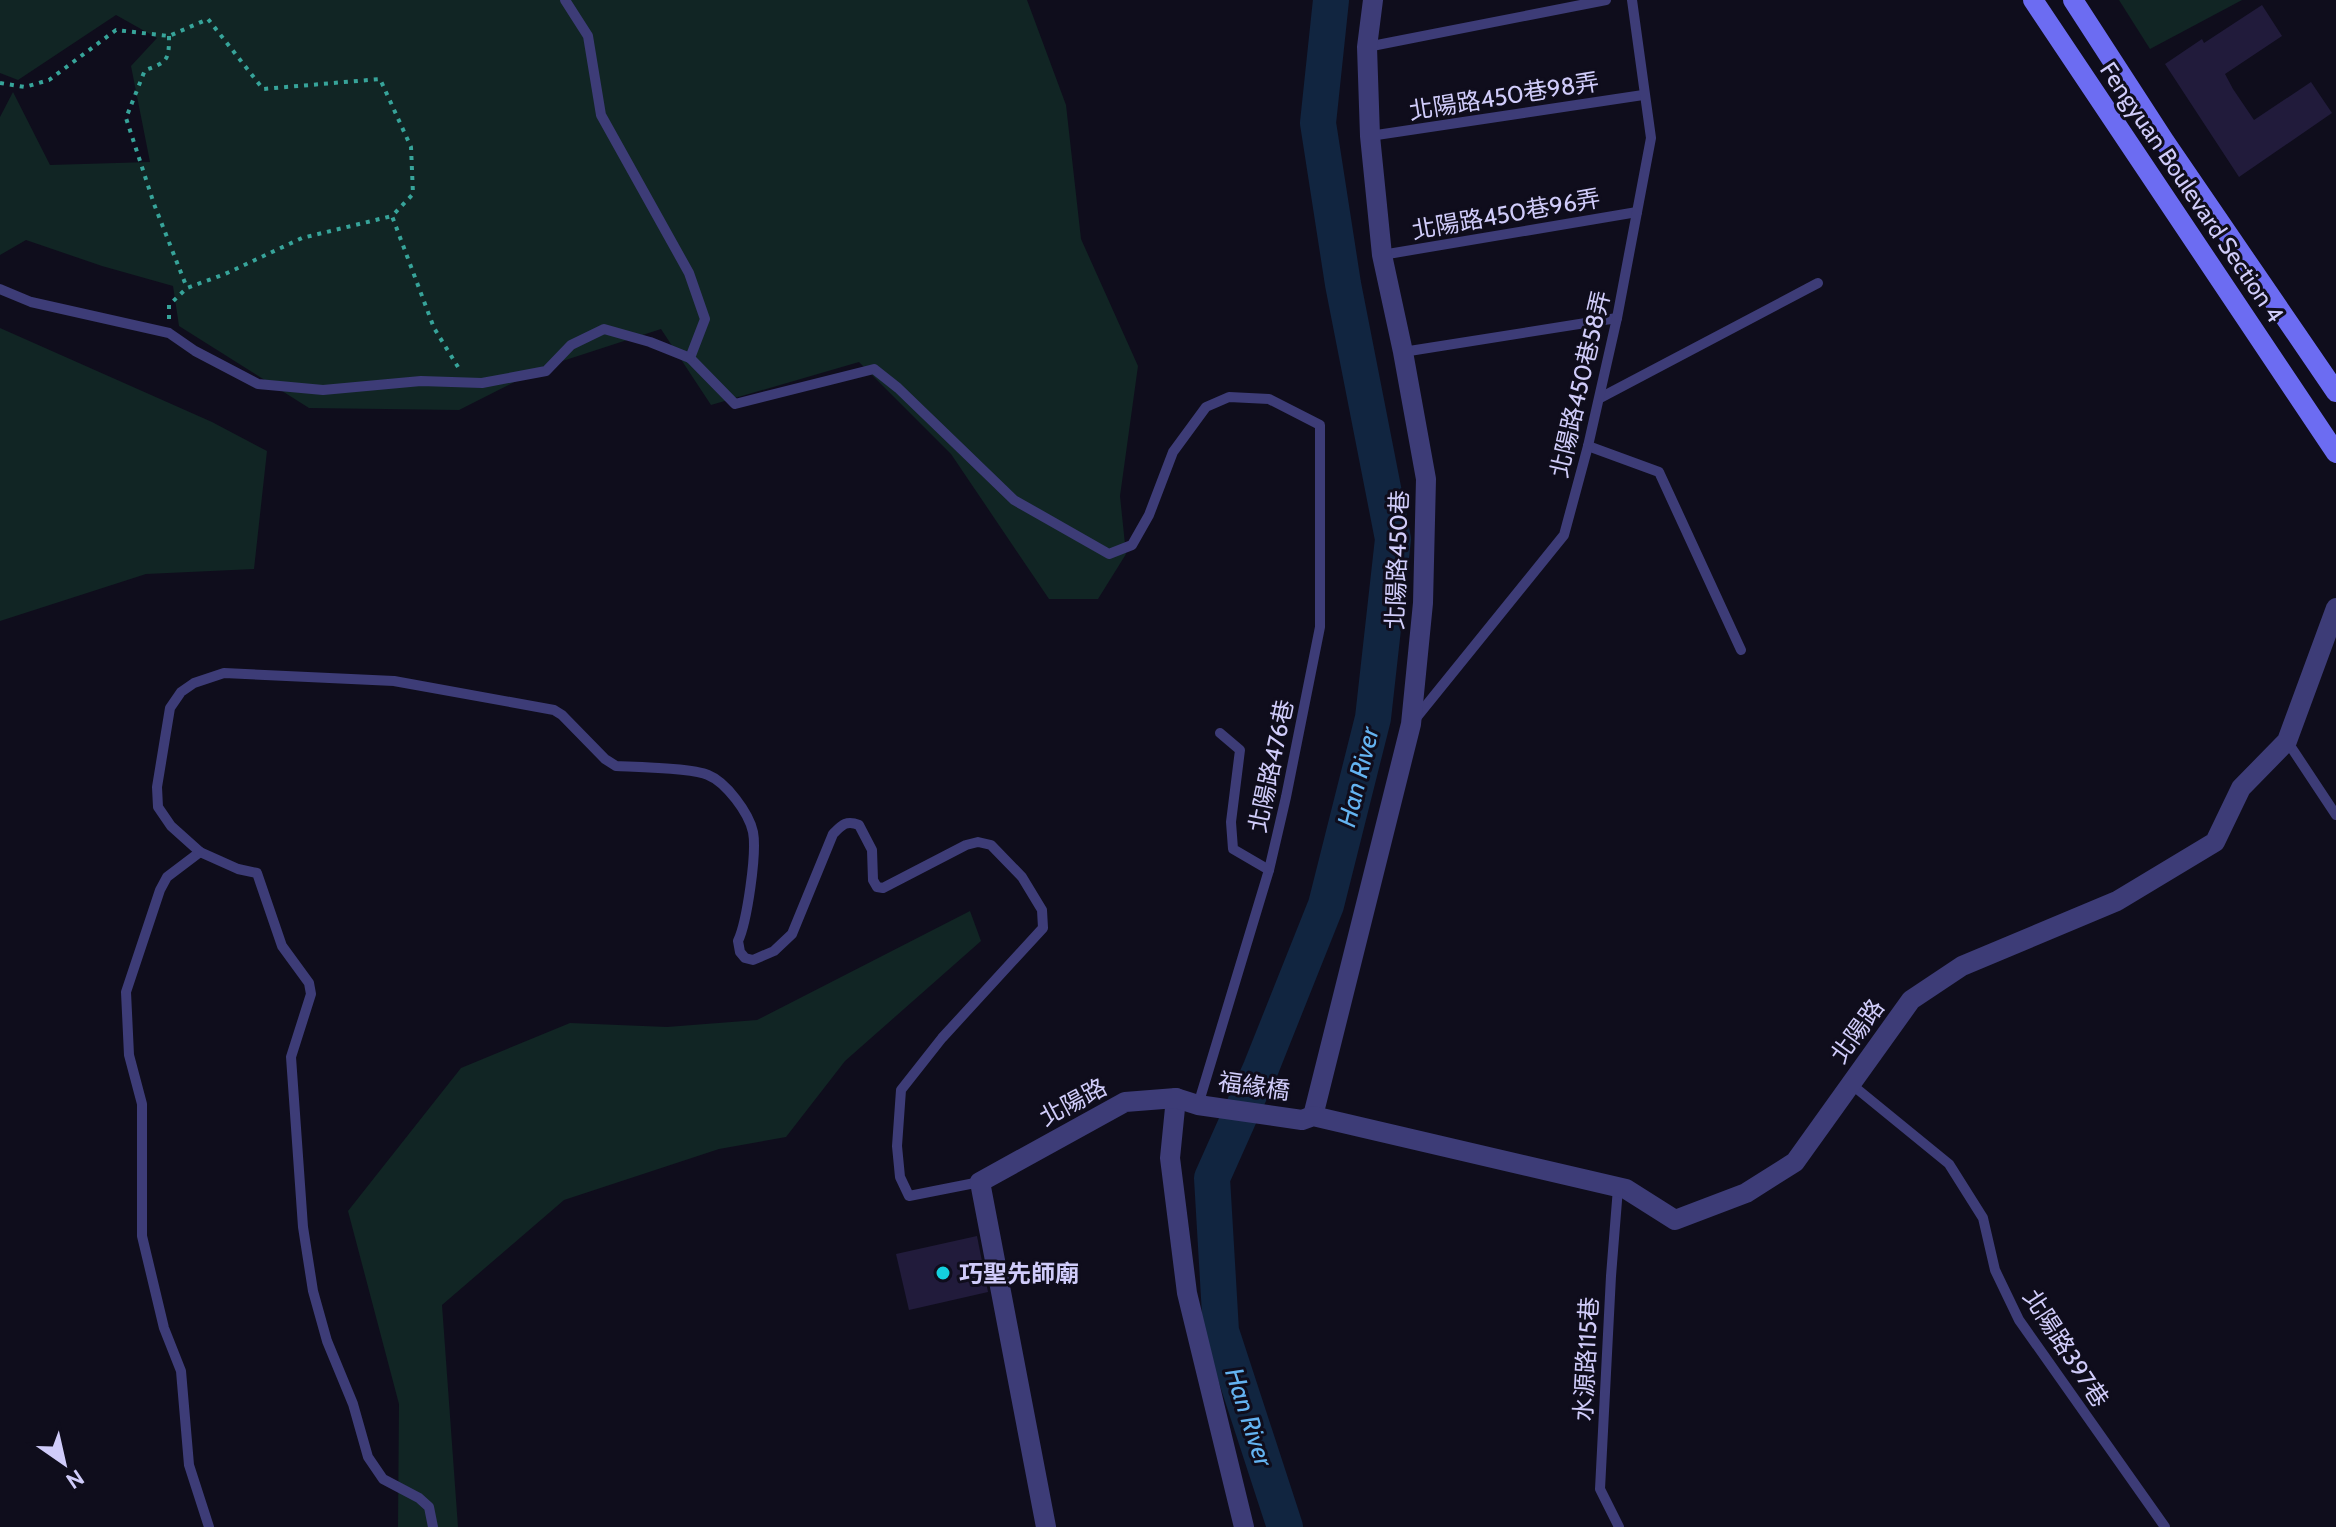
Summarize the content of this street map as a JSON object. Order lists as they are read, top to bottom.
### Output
{
  "streets": {
    "street": [
      "Fengyuan Boulevard Section 4",
      "北陽路450巷",
      "北陽路",
      "福緣橋"
    ],
    "lane": [
      "北陽路450巷98弄",
      "北陽路450巷96弄",
      "北陽路450巷58弄",
      "北陽路476巷",
      "北陽路397巷",
      "水源路115巷"
    ]
  },
  "crossings": [
    ["北陽路450巷98弄", "北陽路450巷58弄"],
    ["北陽路450巷98弄", "北陽路450巷"],
    ["北陽路450巷96弄", "北陽路450巷58弄"],
    ["北陽路450巷96弄", "北陽路450巷"],
    ["北陽路450巷58弄", "北陽路450巷"],
    ["北陽路450巷", "北陽路"],
    ["北陽路450巷", "福緣橋"],
    ["北陽路476巷", "北陽路"],
    ["北陽路476巷", "福緣橋"],
    ["北陽路", "福緣橋"],
    ["北陽路", "北陽路397巷"],
    ["北陽路", "水源路115巷"]
  ],
  "water": ["Han River"],
  "places": ["巧聖先師廟"],
  "north": "bottom right"
}
